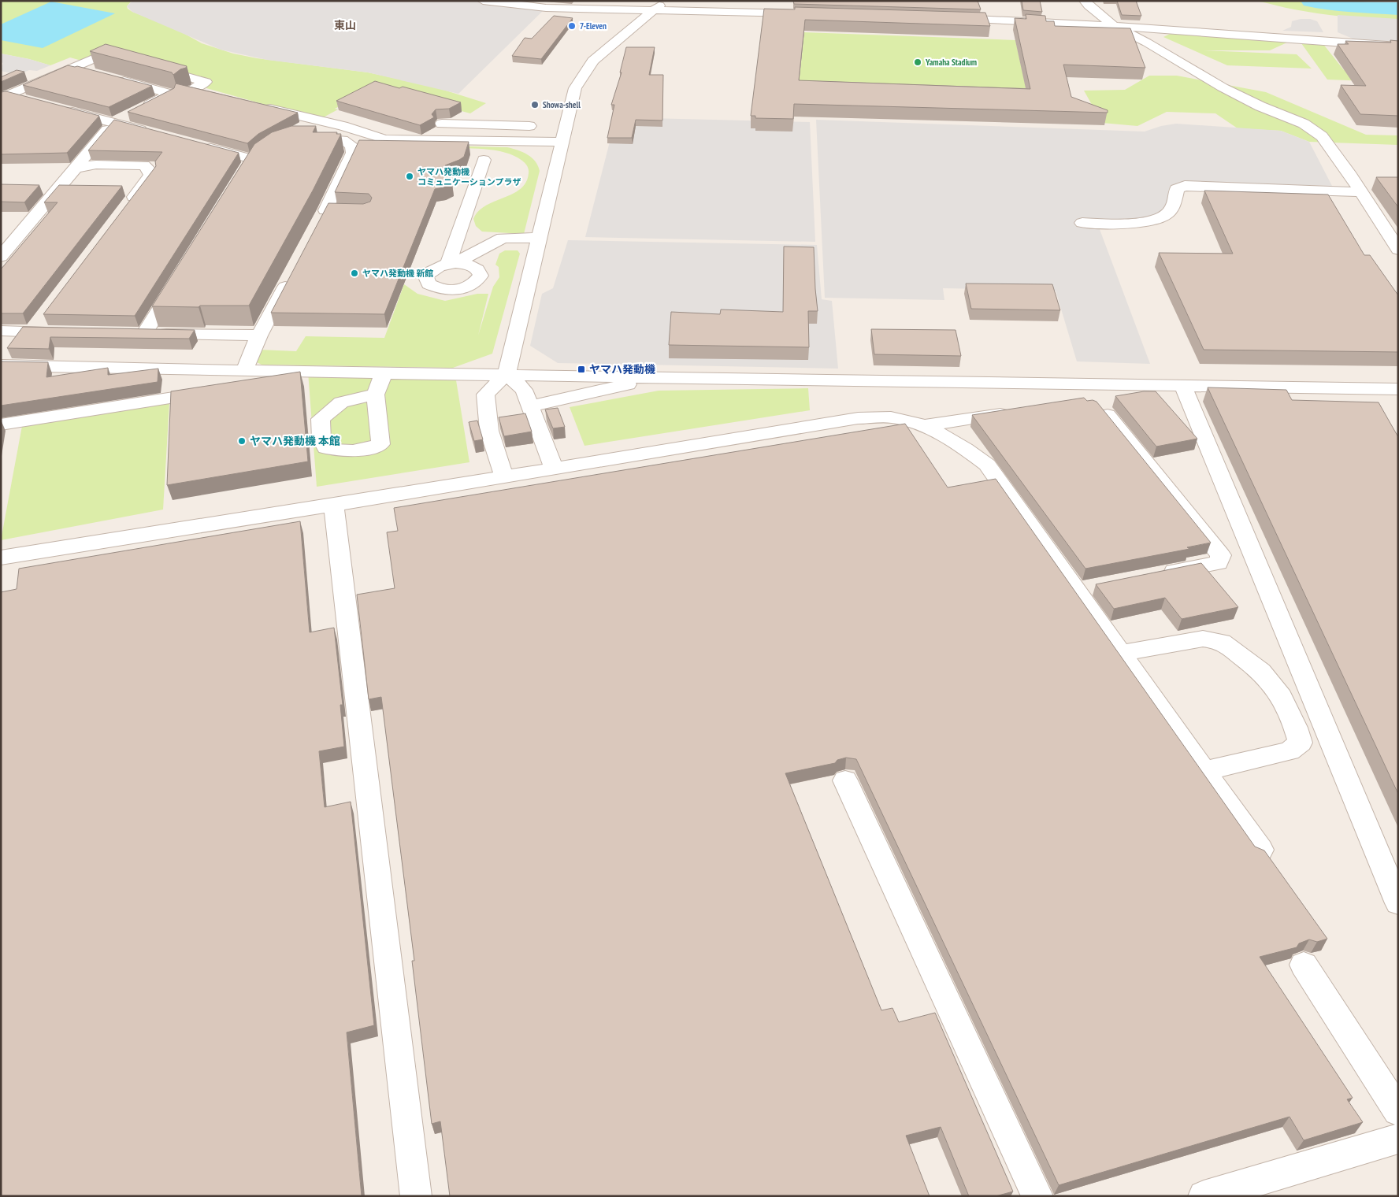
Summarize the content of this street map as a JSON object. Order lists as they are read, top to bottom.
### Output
{
  "districts": ["東山"],
  "places": {
    "other": [
      "7-Eleven",
      "Yamaha Stadium",
      "Showa-shell",
      "ヤマハ発動機 コミュニケーションプラザ",
      "ヤマハ発動機 新館",
      "ヤマハ発動機 本館"
    ],
    "transit": ["ヤマハ発動機"]
  }
}
